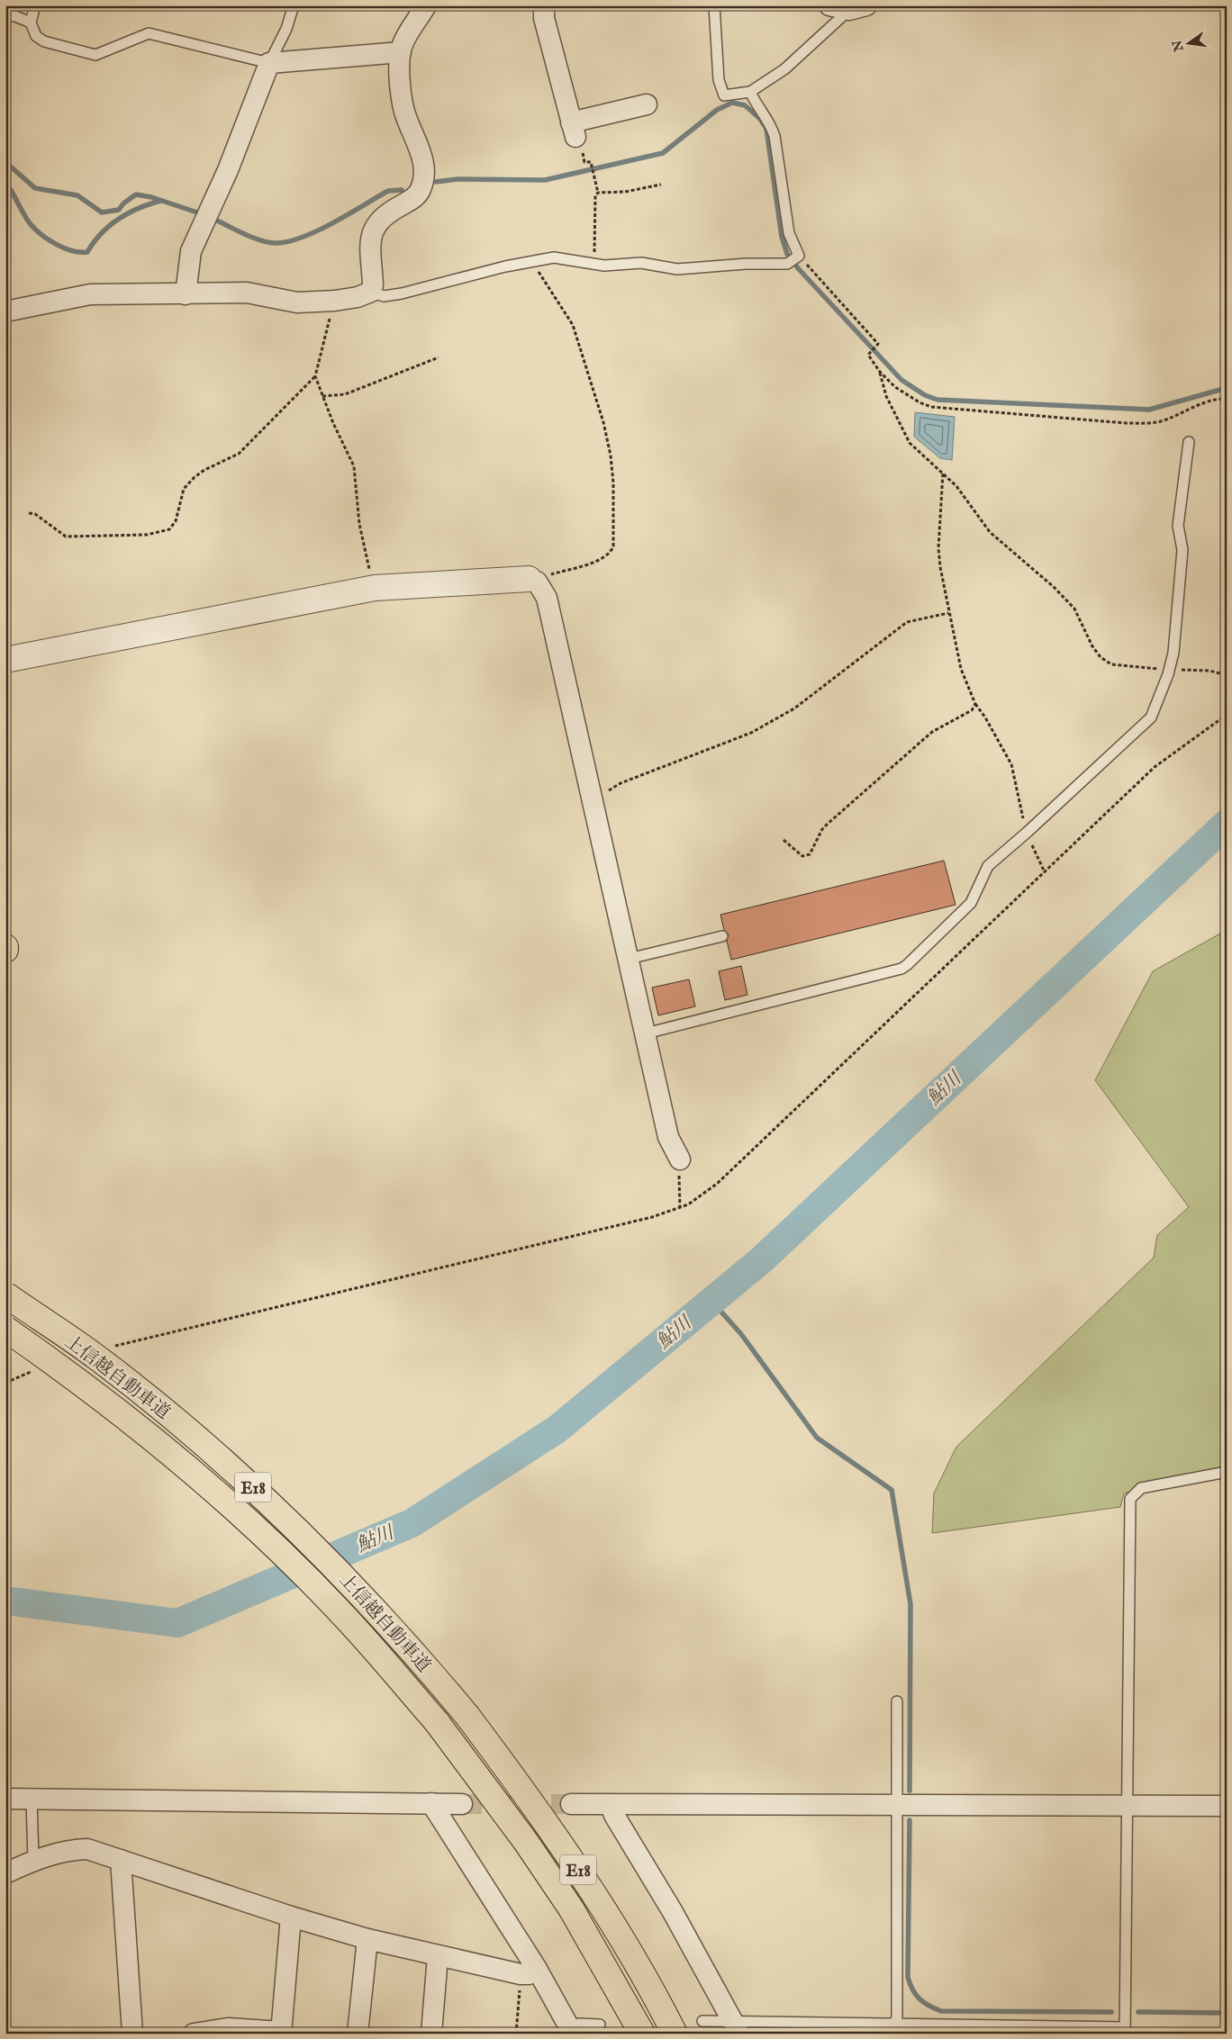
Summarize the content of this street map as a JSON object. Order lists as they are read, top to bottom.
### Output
{
  "streets": {
    "highway": ["上信越自動車道", "E18"]
  },
  "water": ["鮎川"],
  "north": "left"
}
